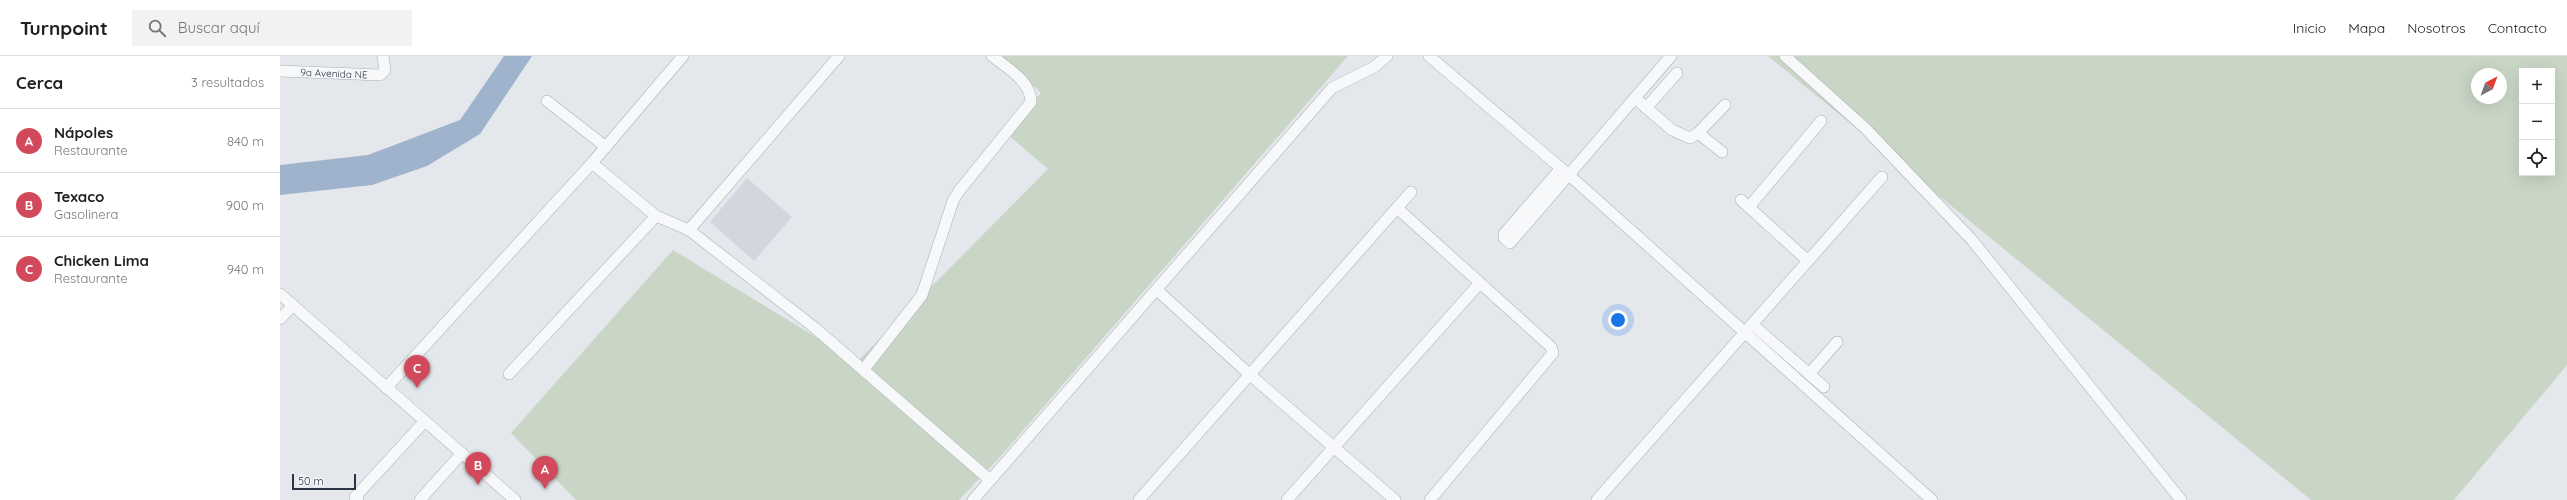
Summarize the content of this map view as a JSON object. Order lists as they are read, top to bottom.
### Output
{
  "streets": {
    "street": ["9a Avenida NE"]
  },
  "scale_bar": "50 m",
  "north": "top right",
  "page": {
    "header": "Turnpoint",
    "search": "Buscar aquí",
    "nav": [
      "Inicio",
      "Mapa",
      "Nosotros",
      "Contacto"
    ],
    "heading": ["Cerca", "3 resultados"],
    "map_buttons": ["+", "−"],
    "list": [
      {
        "mark": "A",
        "name": "Nápoles",
        "note": "Restaurante",
        "value": "840 m"
      },
      {
        "mark": "B",
        "name": "Texaco",
        "note": "Gasolinera",
        "value": "900 m"
      },
      {
        "mark": "C",
        "name": "Chicken Lima",
        "note": "Restaurante",
        "value": "940 m"
      }
    ],
    "pins": ["C", "B", "A"],
    "scale": "50 m"
  }
}
